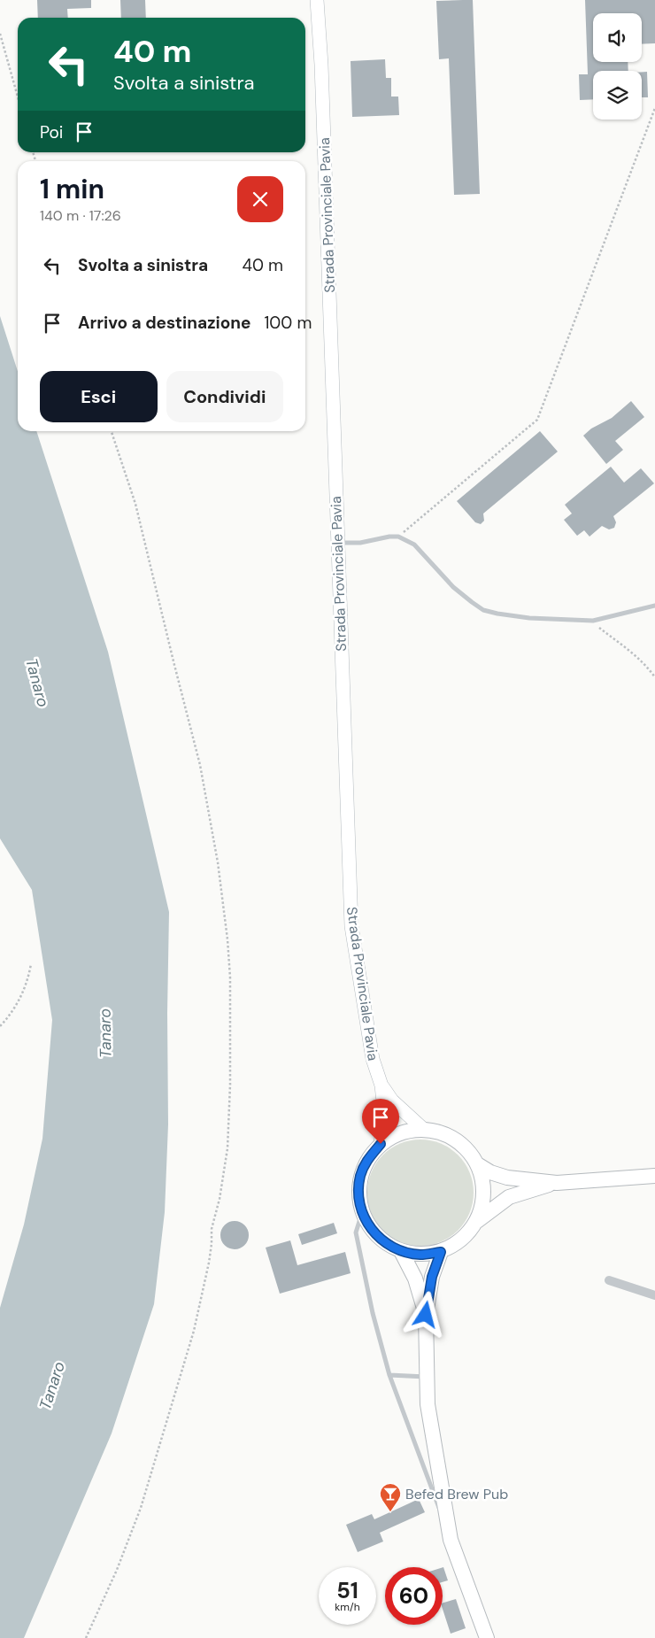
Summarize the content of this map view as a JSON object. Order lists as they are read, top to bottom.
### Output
{
  "streets": {
    "main road": ["Strada Provinciale Pavia"]
  },
  "water": ["Tanaro"],
  "places": {
    "bar": ["Befed Brew Pub"]
  },
  "page": {
    "turn": ["40 m", "Svolta a sinistra"],
    "then": "Poi",
    "heading": ["1 min", "140 m · 17:26"],
    "list": [
      {
        "name": "Svolta a sinistra",
        "value": "40 m"
      },
      {
        "name": "Arrivo a destinazione",
        "value": "100 m"
      }
    ],
    "buttons": ["Esci", "Condividi"],
    "speed": "51 km/h",
    "limit": "60"
  }
}
